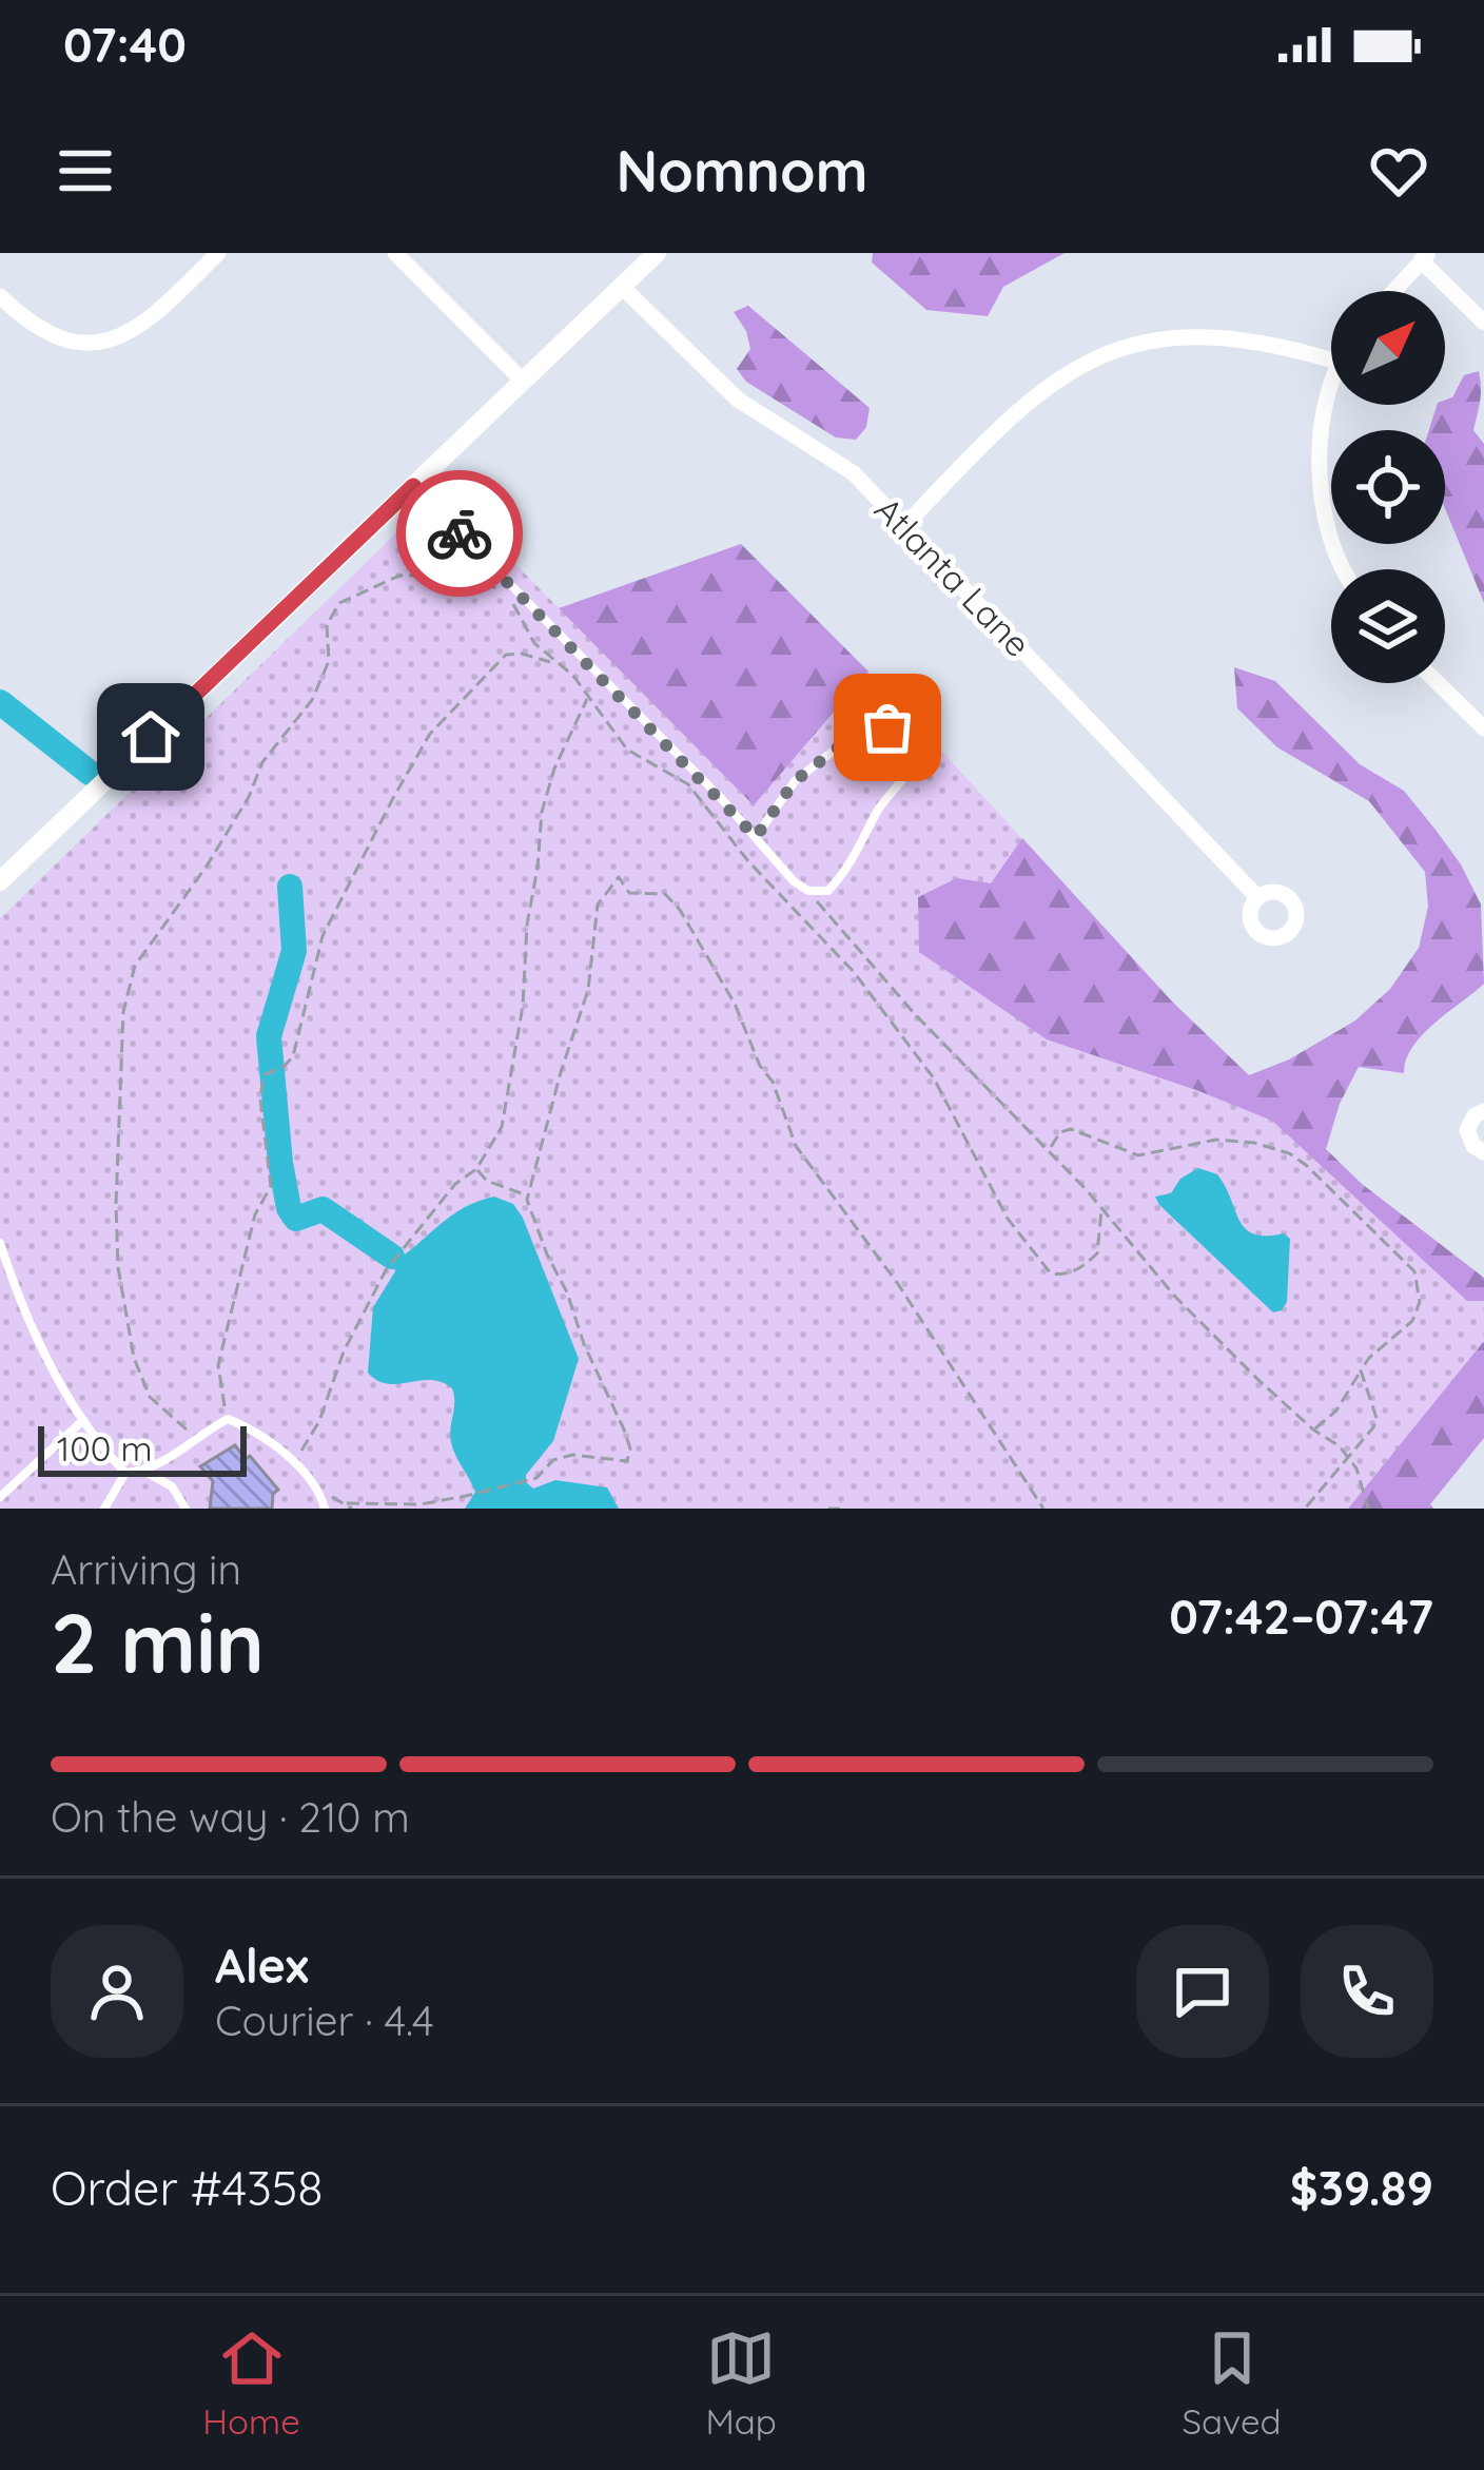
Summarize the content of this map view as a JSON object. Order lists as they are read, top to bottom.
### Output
{
  "streets": {
    "street": ["Atlanta Lane"]
  },
  "scale_bar": "100 m",
  "north": "top right",
  "page": {
    "status": "07:40",
    "header": "Nomnom",
    "scale": "100 m",
    "heading": ["2 min", "Arriving in", "07:42–07:47"],
    "panel": [
      "Alex",
      "Courier · 4.4",
      "Order #4358",
      "$39.89"
    ],
    "bar": "On the way · 210 m",
    "tabs": ["Home", "Map", "Saved"]
  }
}
